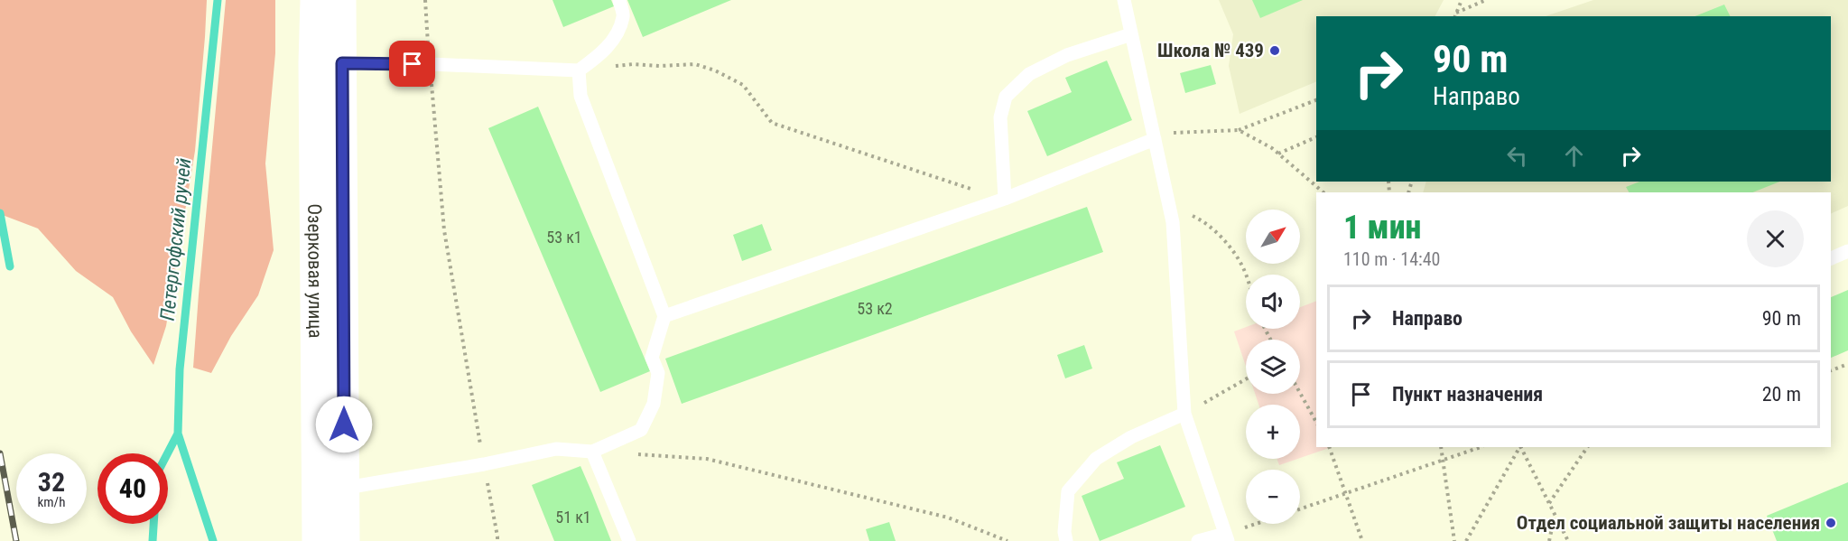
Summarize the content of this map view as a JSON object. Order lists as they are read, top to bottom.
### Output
{
  "streets": {
    "street": ["Озерковая улица"]
  },
  "water": ["Петергофский ручей"],
  "places": ["Школа № 439", "Отдел социальной защиты населения"],
  "house_numbers": ["53 к1", "53 к2", "51 к1"],
  "north": "top right",
  "page": {
    "turn": ["90 m", "Направо"],
    "heading": ["1 мин", "110 m · 14:40"],
    "map_buttons": ["+", "−"],
    "list": [
      {
        "name": "Направо",
        "value": "90 m"
      },
      {
        "name": "Пункт назначения",
        "value": "20 m"
      }
    ],
    "speed": "32 km/h",
    "limit": "40"
  }
}
